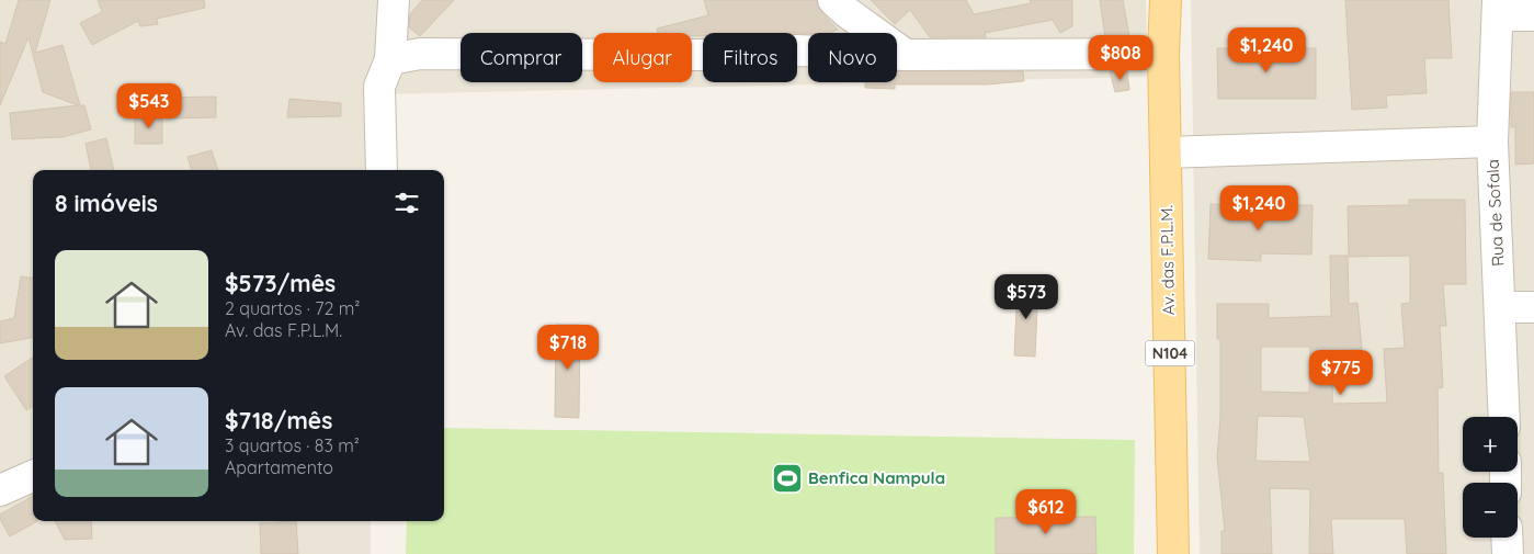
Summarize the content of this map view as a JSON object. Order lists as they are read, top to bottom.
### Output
{
  "streets": {
    "main road": ["Av. das F.P.L.M.", "N104"],
    "street": ["Rua de Sofala"]
  },
  "places": {
    "sports": ["Benfica Nampula"]
  },
  "page": {
    "price": [
      "$1,240",
      "$808",
      "$543",
      "$1,240",
      "$573",
      "$718",
      "$775",
      "$612"
    ],
    "chip": [
      "Comprar",
      "Alugar",
      "Filtros",
      "Novo"
    ],
    "heading": "8 imóveis",
    "list": [
      {
        "name": "$573/mês",
        "note": "2 quartos · 72 m² · Av. das F.P.L.M."
      },
      {
        "name": "$718/mês",
        "note": "3 quartos · 83 m² · Apartamento"
      }
    ],
    "map_buttons": ["+", "−"]
  }
}
